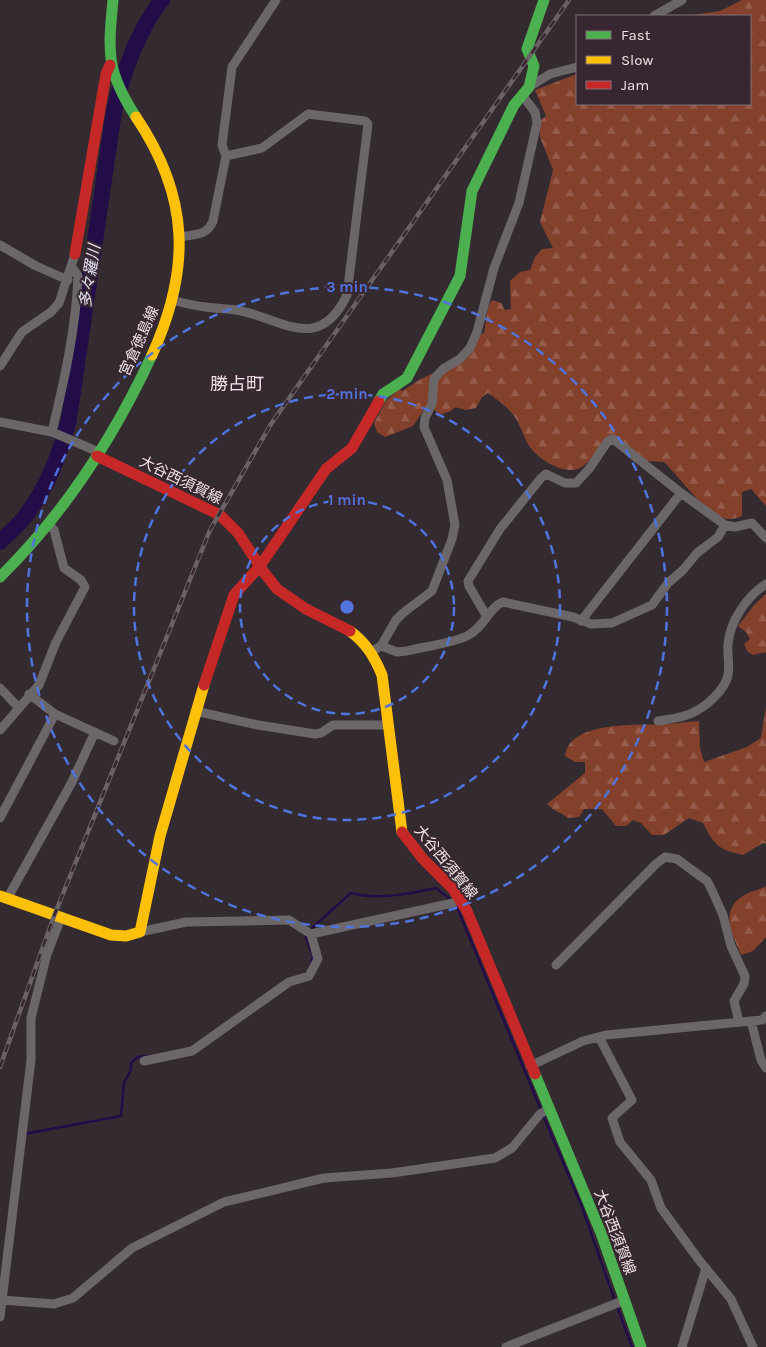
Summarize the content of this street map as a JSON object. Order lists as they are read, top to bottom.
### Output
{
  "streets": {
    "main road": ["宮倉徳島線", "大谷西須賀線"]
  },
  "crossings": [
    ["宮倉徳島線", "大谷西須賀線"]
  ],
  "districts": ["勝占町"],
  "water": ["多々羅川"],
  "legend": ["Fast", "Slow", "Jam"],
  "rings": ["3 min", "2 min", "1 min"]
}
